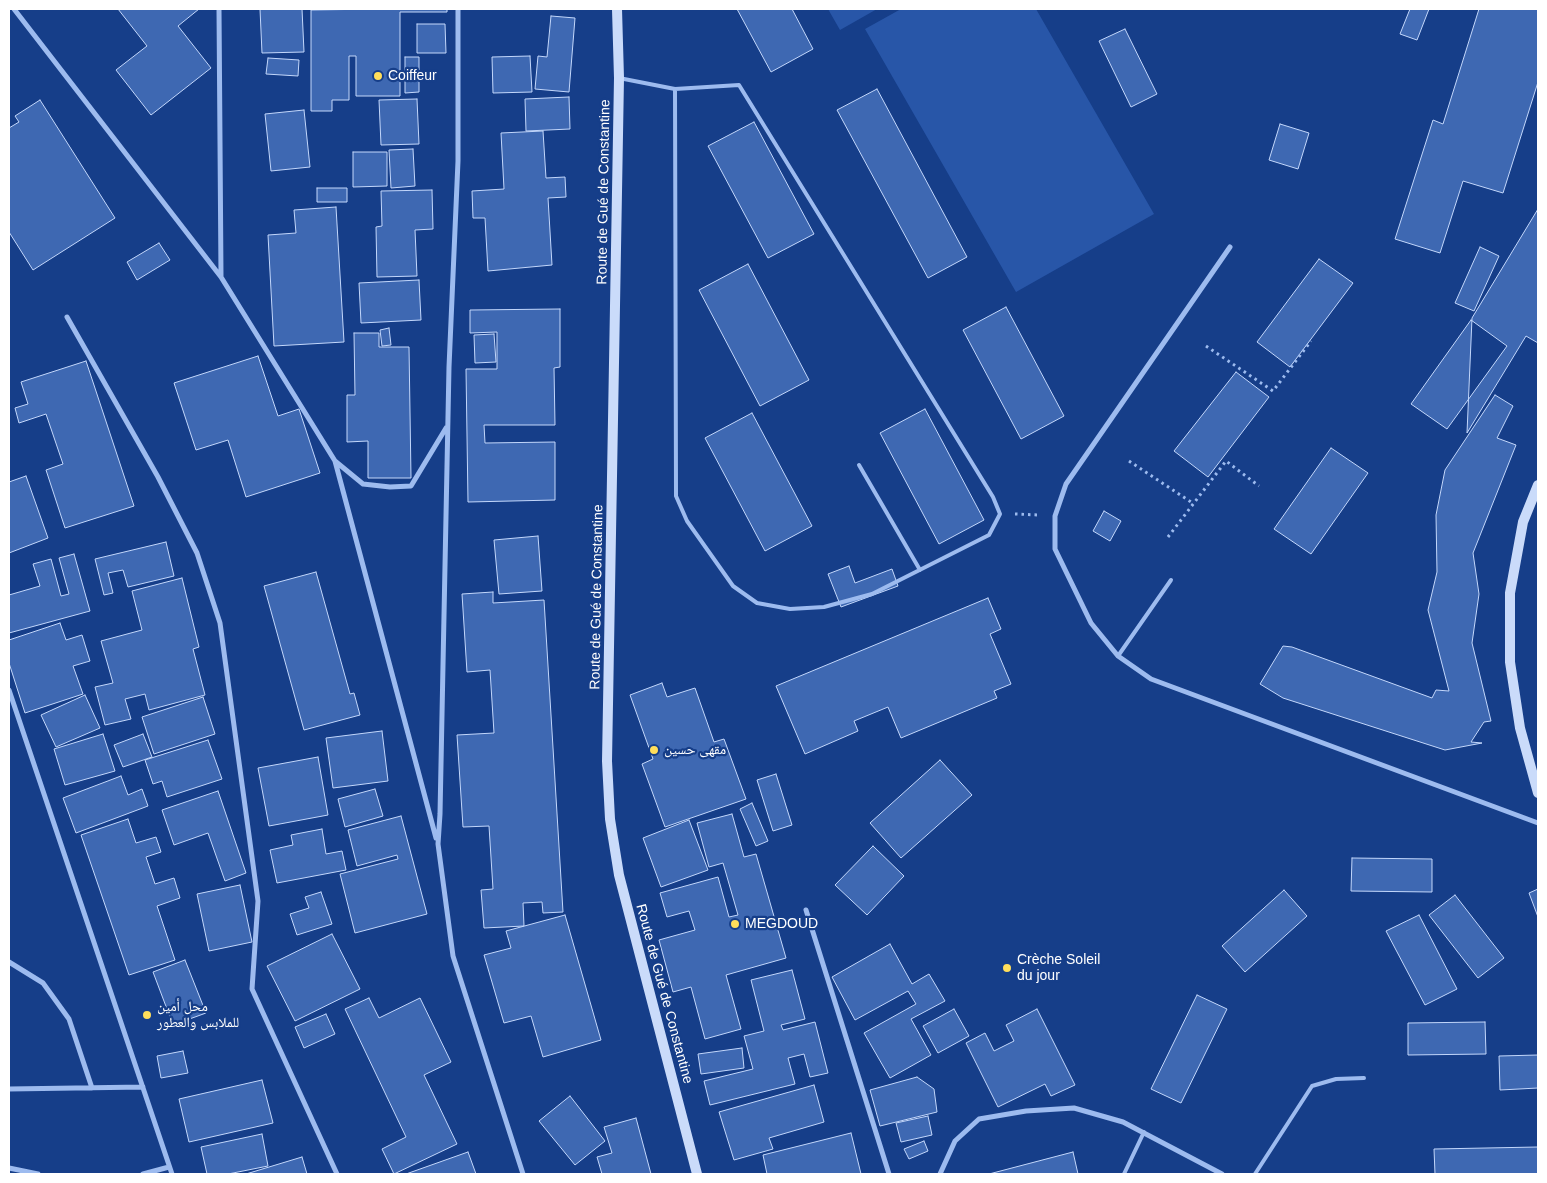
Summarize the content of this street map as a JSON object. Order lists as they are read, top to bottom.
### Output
{
  "streets": {
    "main road": ["Route de Gué de Constantine"]
  },
  "places": [
    "Coiffeur",
    "مقهى حسين",
    "MEGDOUD",
    "Crèche Soleil du jour",
    "محل أمين للملابس والعطور"
  ]
}
